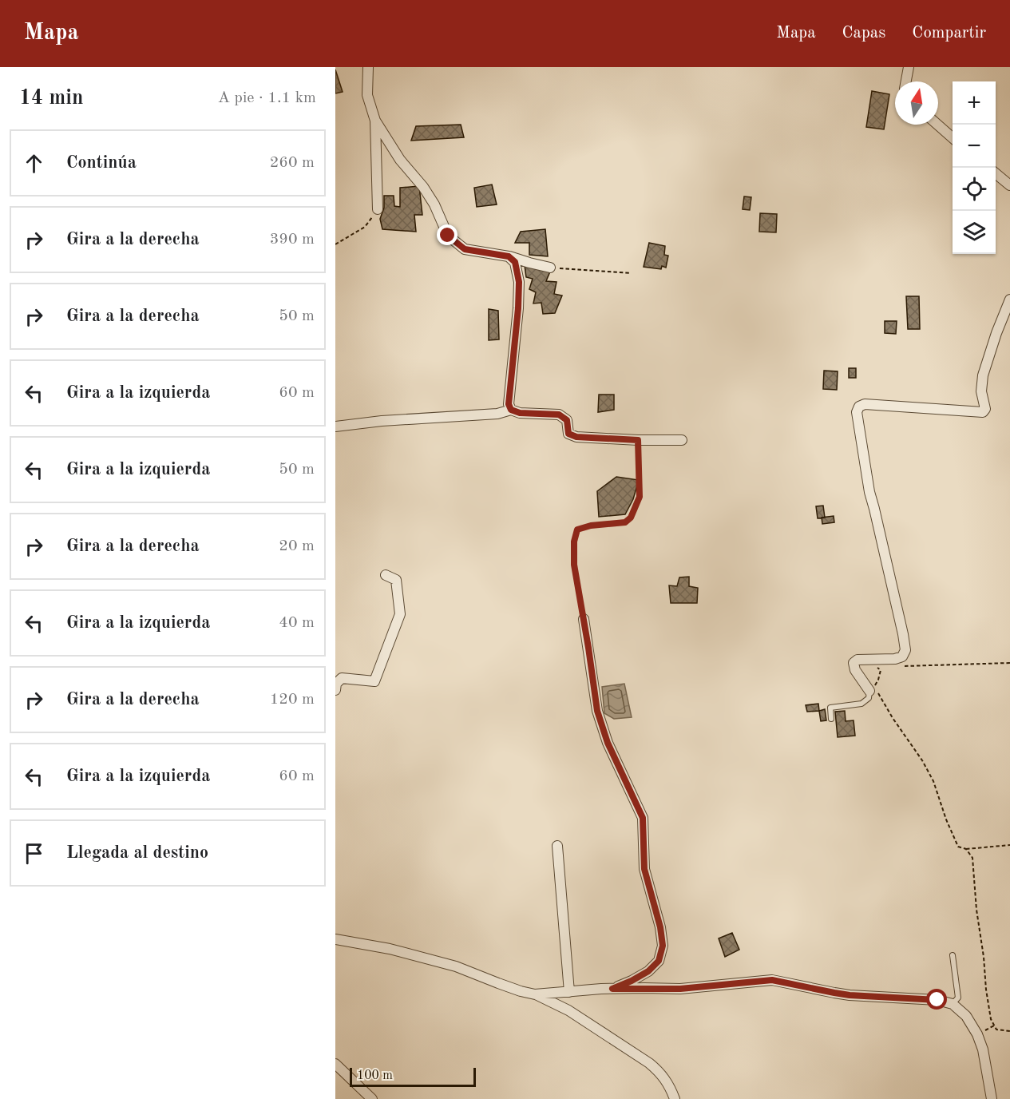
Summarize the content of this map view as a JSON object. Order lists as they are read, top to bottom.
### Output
{
  "scale_bar": "100 m",
  "north": "top",
  "page": {
    "header": "Mapa",
    "nav": ["Mapa", "Capas", "Compartir"],
    "heading": ["14 min", "A pie · 1.1 km"],
    "map_buttons": ["+", "−"],
    "list": [
      ["Continúa", "260 m"],
      ["Gira a la derecha", "390 m"],
      ["Gira a la derecha", "50 m"],
      ["Gira a la izquierda", "60 m"],
      ["Gira a la izquierda", "50 m"],
      ["Gira a la derecha", "20 m"],
      ["Gira a la izquierda", "40 m"],
      ["Gira a la derecha", "120 m"],
      ["Gira a la izquierda", "60 m"],
      "Llegada al destino"
    ],
    "scale": "100 m"
  }
}
